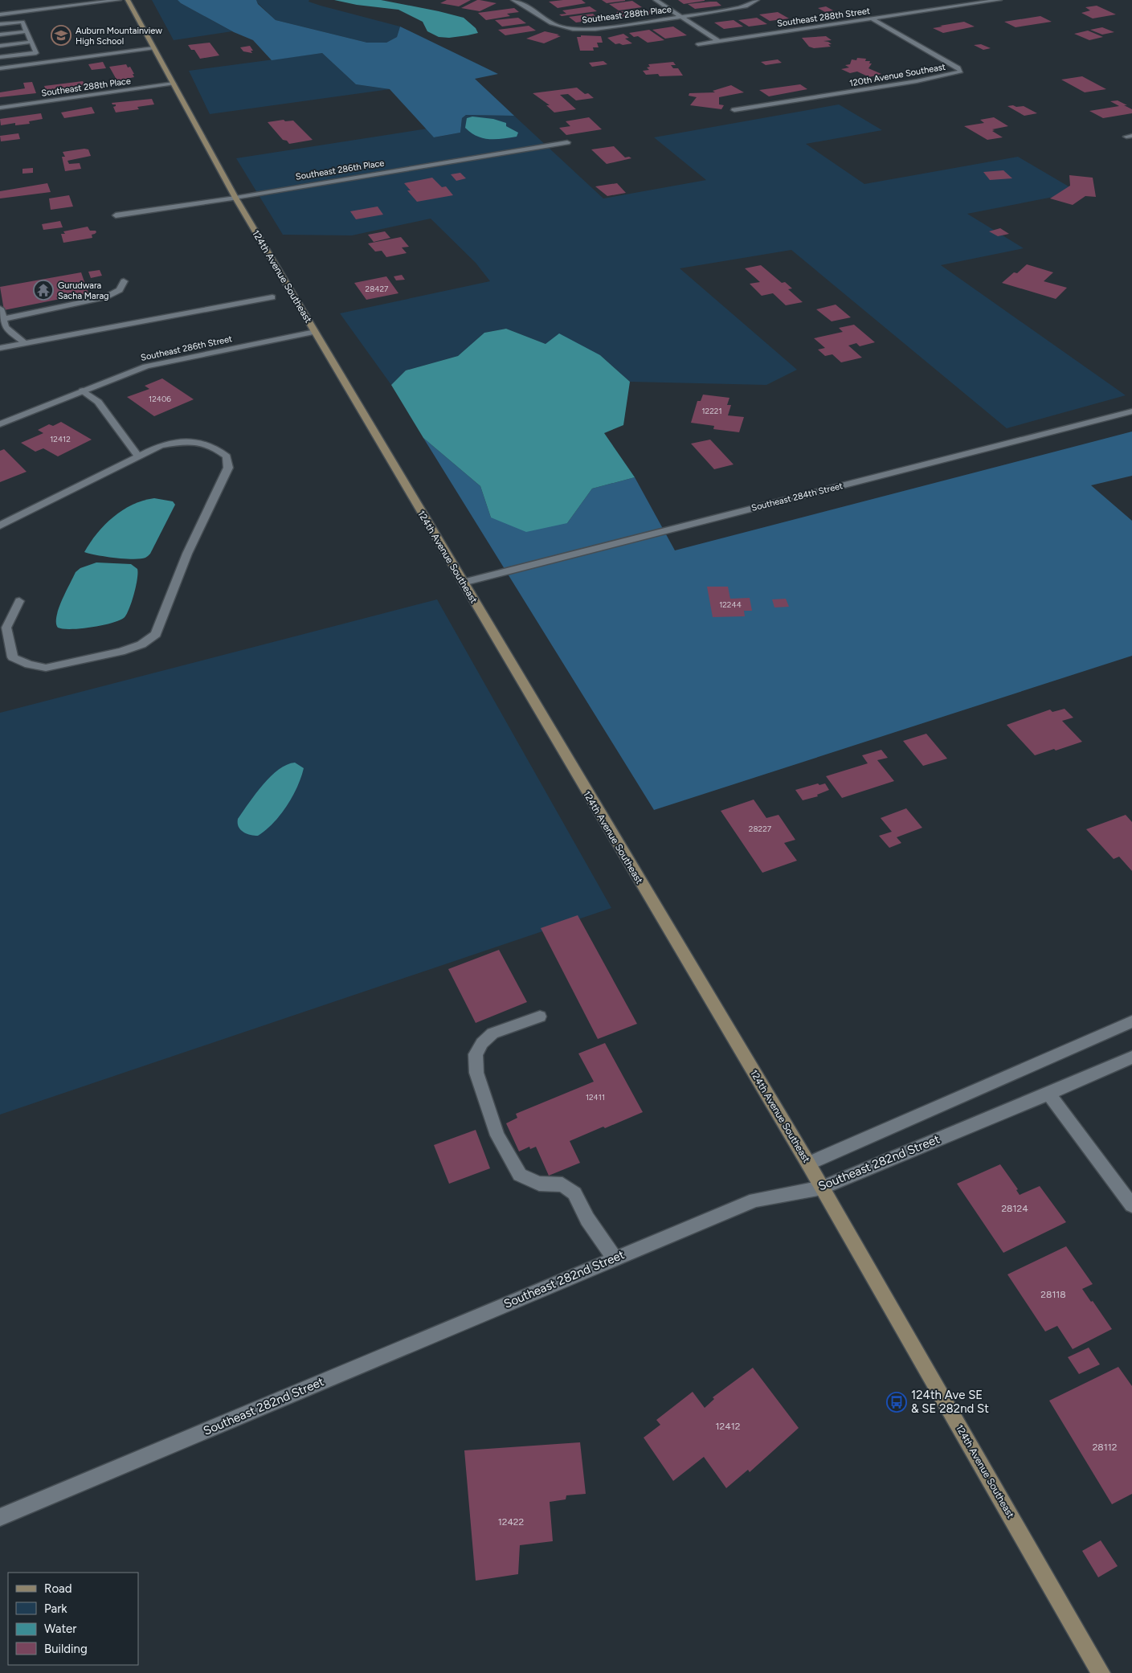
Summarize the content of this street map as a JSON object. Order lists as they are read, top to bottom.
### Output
{
  "streets": {
    "street": [
      "Southeast 288th Place",
      "Southeast 288th Street",
      "120th Avenue Southeast",
      "Southeast 286th Place",
      "124th Avenue Southeast",
      "Southeast 286th Street",
      "Southeast 284th Street",
      "Southeast 282nd Street"
    ]
  },
  "crossings": [
    ["Southeast 288th Place", "124th Avenue Southeast"],
    ["Southeast 288th Street", "120th Avenue Southeast"],
    ["Southeast 286th Place", "124th Avenue Southeast"],
    ["124th Avenue Southeast", "Southeast 286th Street"],
    ["124th Avenue Southeast", "Southeast 284th Street"],
    ["124th Avenue Southeast", "Southeast 282nd Street"]
  ],
  "places": {
    "school or university": ["Auburn Mountainview High School"],
    "temple": ["Gurudwara Sacha Marag"],
    "bus stop": ["124th Ave SE & SE 282nd St"]
  },
  "house_numbers": [
    "28427",
    "12406",
    "12221",
    "12412",
    "12244",
    "28227",
    "12411",
    "28124",
    "28118",
    "12412",
    "28112",
    "12422"
  ],
  "legend": [
    "Road",
    "Park",
    "Water",
    "Building"
  ]
}
